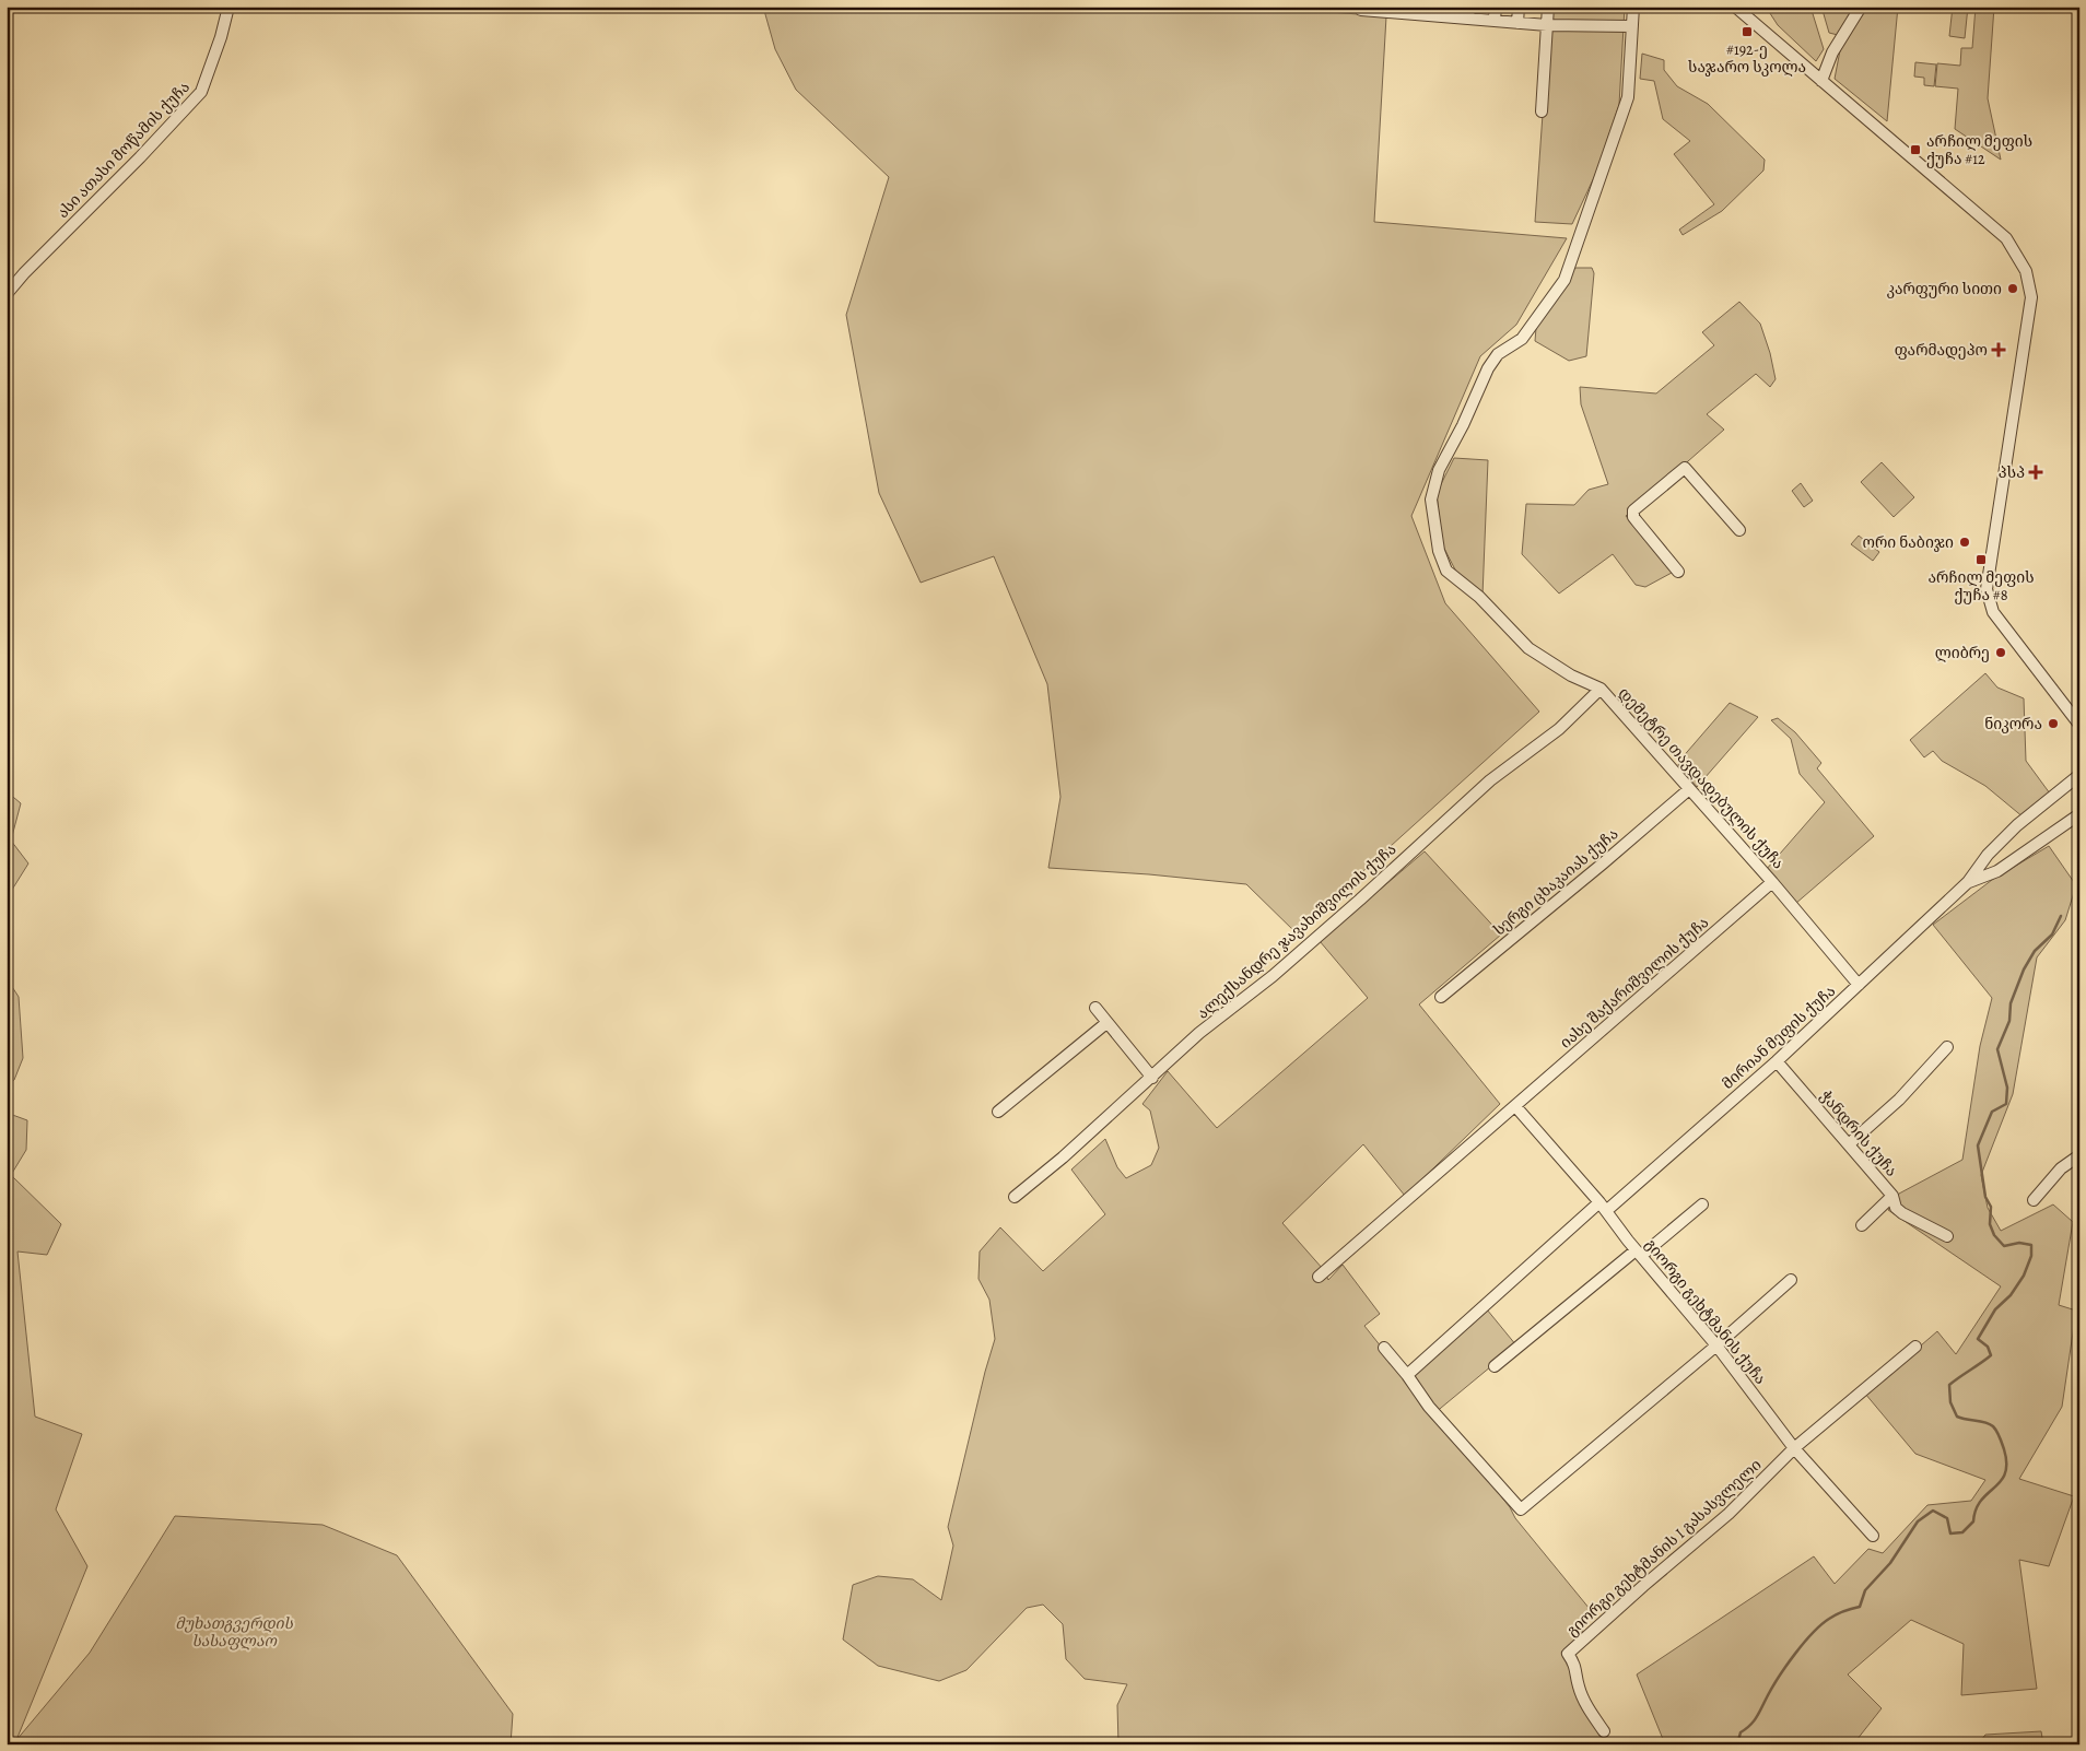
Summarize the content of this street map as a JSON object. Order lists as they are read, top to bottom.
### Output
{
  "streets": {
    "street": [
      "ასი ათასი მოწამის ქუჩა",
      "დემეტრე თავდადებულის ქუჩა",
      "სერგი ცხაკაიას ქუჩა",
      "ალექსანდრე ჯავახიშვილის ქუჩა",
      "იასე შაქარიშვილის ქუჩა",
      "მირიან მეფის ქუჩა",
      "ჭანდრის ქუჩა",
      "გიორგი გეხტმანის ქუჩა",
      "გიორგი გეხტმანის I გასასვლელი"
    ]
  },
  "crossings": [
    ["დემეტრე თავდადებულის ქუჩა", "სერგი ცხაკაიას ქუჩა"],
    ["დემეტრე თავდადებულის ქუჩა", "ალექსანდრე ჯავახიშვილის ქუჩა"],
    ["დემეტრე თავდადებულის ქუჩა", "იასე შაქარიშვილის ქუჩა"],
    ["დემეტრე თავდადებულის ქუჩა", "მირიან მეფის ქუჩა"],
    ["იასე შაქარიშვილის ქუჩა", "გიორგი გეხტმანის ქუჩა"],
    ["მირიან მეფის ქუჩა", "ჭანდრის ქუჩა"],
    ["მირიან მეფის ქუჩა", "გიორგი გეხტმანის ქუჩა"],
    ["გიორგი გეხტმანის ქუჩა", "გიორგი გეხტმანის I გასასვლელი"]
  ],
  "parks": ["მუხათგვერდის სასაფლაო"],
  "places": {
    "transit": ["#192-ე საჯარო სკოლა", "არჩილ მეფის ქუჩა #12", "არჩილ მეფის ქუჩა #8"],
    "other": [
      "კარფური სითი",
      "ორი ნაბიჯი",
      "ლიბრე",
      "ნიკორა"
    ],
    "health": ["ფარმადეპო", "პსპ"]
  }
}
